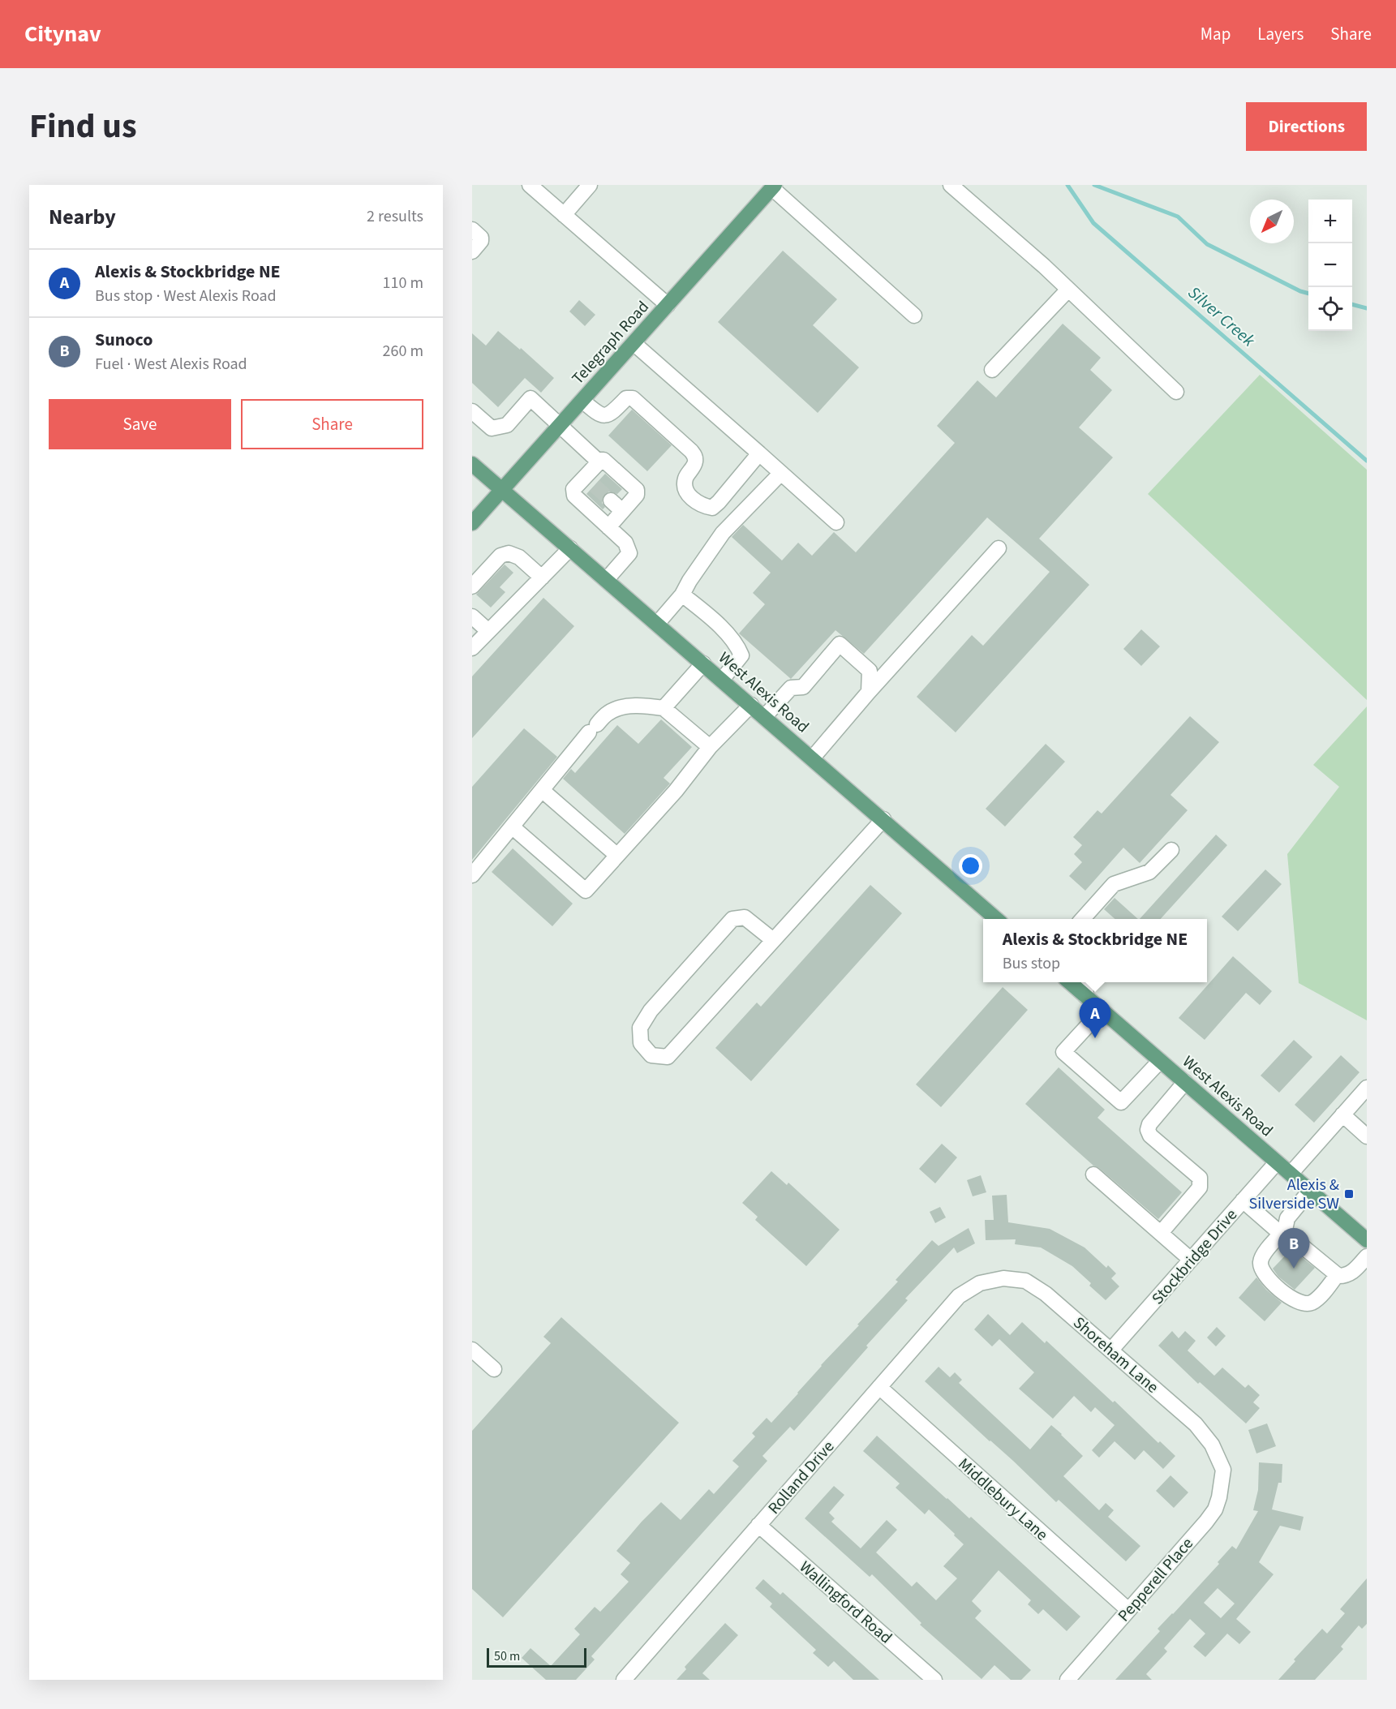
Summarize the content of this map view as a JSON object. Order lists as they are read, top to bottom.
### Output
{
  "streets": {
    "main road": ["Telegraph Road", "West Alexis Road"],
    "street": [
      "Stockbridge Drive",
      "Shoreham Lane",
      "Rolland Drive",
      "Middlebury Lane",
      "Pepperell Place",
      "Wallingford Road"
    ]
  },
  "crossings": [
    ["Telegraph Road", "West Alexis Road"],
    ["West Alexis Road", "Stockbridge Drive"],
    ["Stockbridge Drive", "Shoreham Lane"],
    ["Shoreham Lane", "Rolland Drive"],
    ["Shoreham Lane", "Pepperell Place"],
    ["Rolland Drive", "Middlebury Lane"],
    ["Rolland Drive", "Wallingford Road"],
    ["Middlebury Lane", "Pepperell Place"]
  ],
  "water": ["Silver Creek"],
  "places": {
    "transit": ["Alexis & Silverside SW"]
  },
  "scale_bar": "50 m",
  "north": "bottom left",
  "page": {
    "header": "Citynav",
    "nav": ["Map", "Layers", "Share"],
    "title": "Find us",
    "buttons": [
      "Directions",
      ["Save", "Share"]
    ],
    "heading": ["Nearby", "2 results"],
    "map_buttons": ["+", "−"],
    "list": [
      {
        "mark": "A",
        "name": "Alexis & Stockbridge NE",
        "note": "Bus stop · West Alexis Road",
        "value": "110 m"
      },
      {
        "mark": "B",
        "name": "Sunoco",
        "note": "Fuel · West Alexis Road",
        "value": "260 m"
      }
    ],
    "popup": ["Alexis & Stockbridge NE", "Bus stop"],
    "pins": ["A", "B"],
    "scale": "50 m"
  }
}
